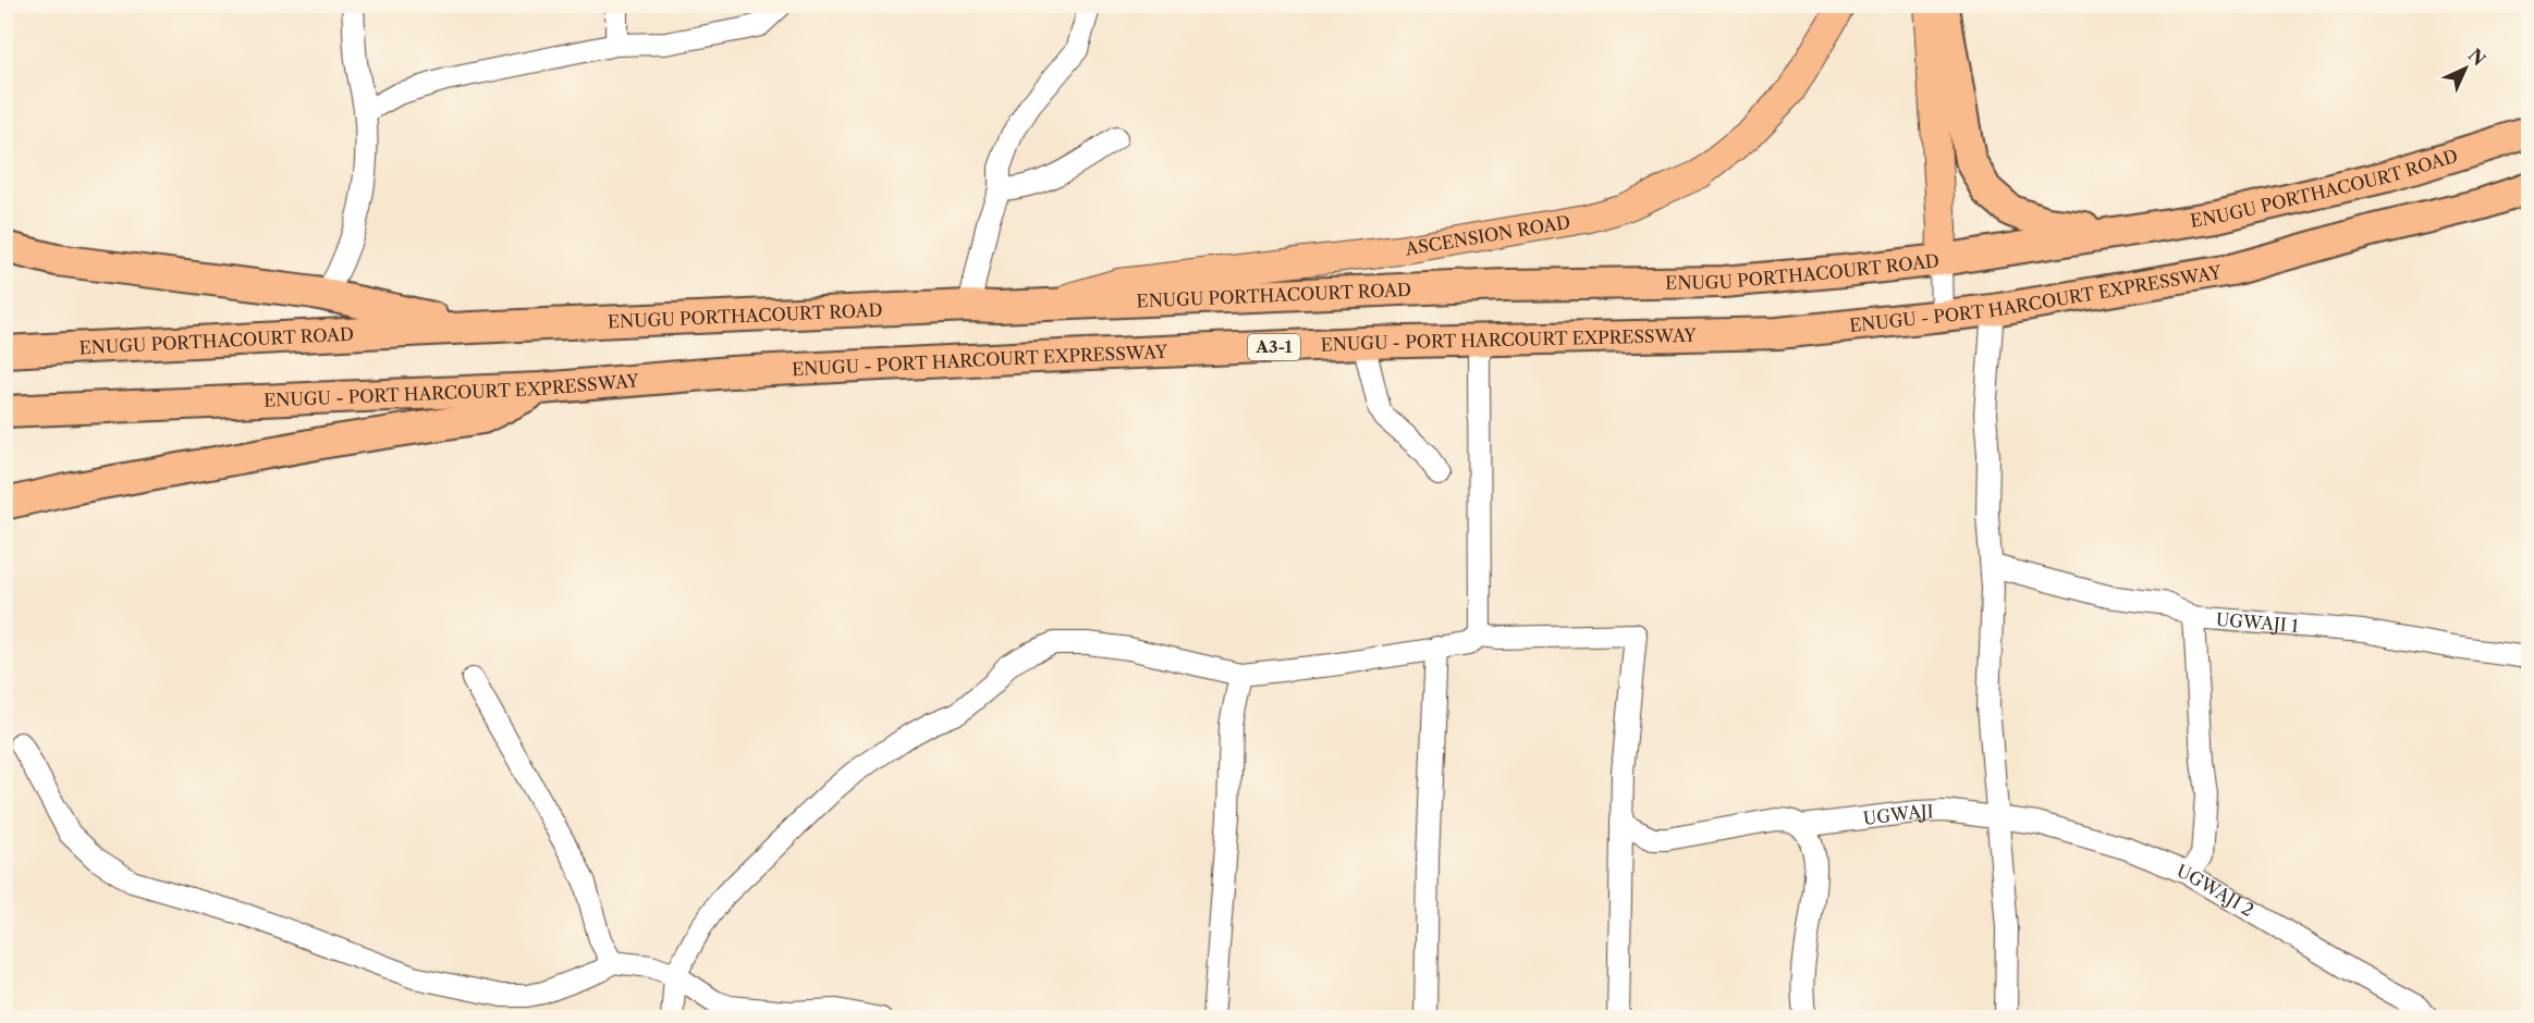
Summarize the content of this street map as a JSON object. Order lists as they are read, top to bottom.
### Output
{
  "streets": {
    "highway": ["ENUGU PORTHACOURT ROAD", "ENUGU - PORT HARCOURT EXPRESSWAY", "A3-1"],
    "main road": ["ASCENSION ROAD"],
    "street": ["UGWAJI 1", "UGWAJI", "UGWAJI 2"]
  },
  "crossings": [
    ["ENUGU PORTHACOURT ROAD", "ASCENSION ROAD"],
    ["UGWAJI", "UGWAJI 2"]
  ],
  "north": "top right"
}
